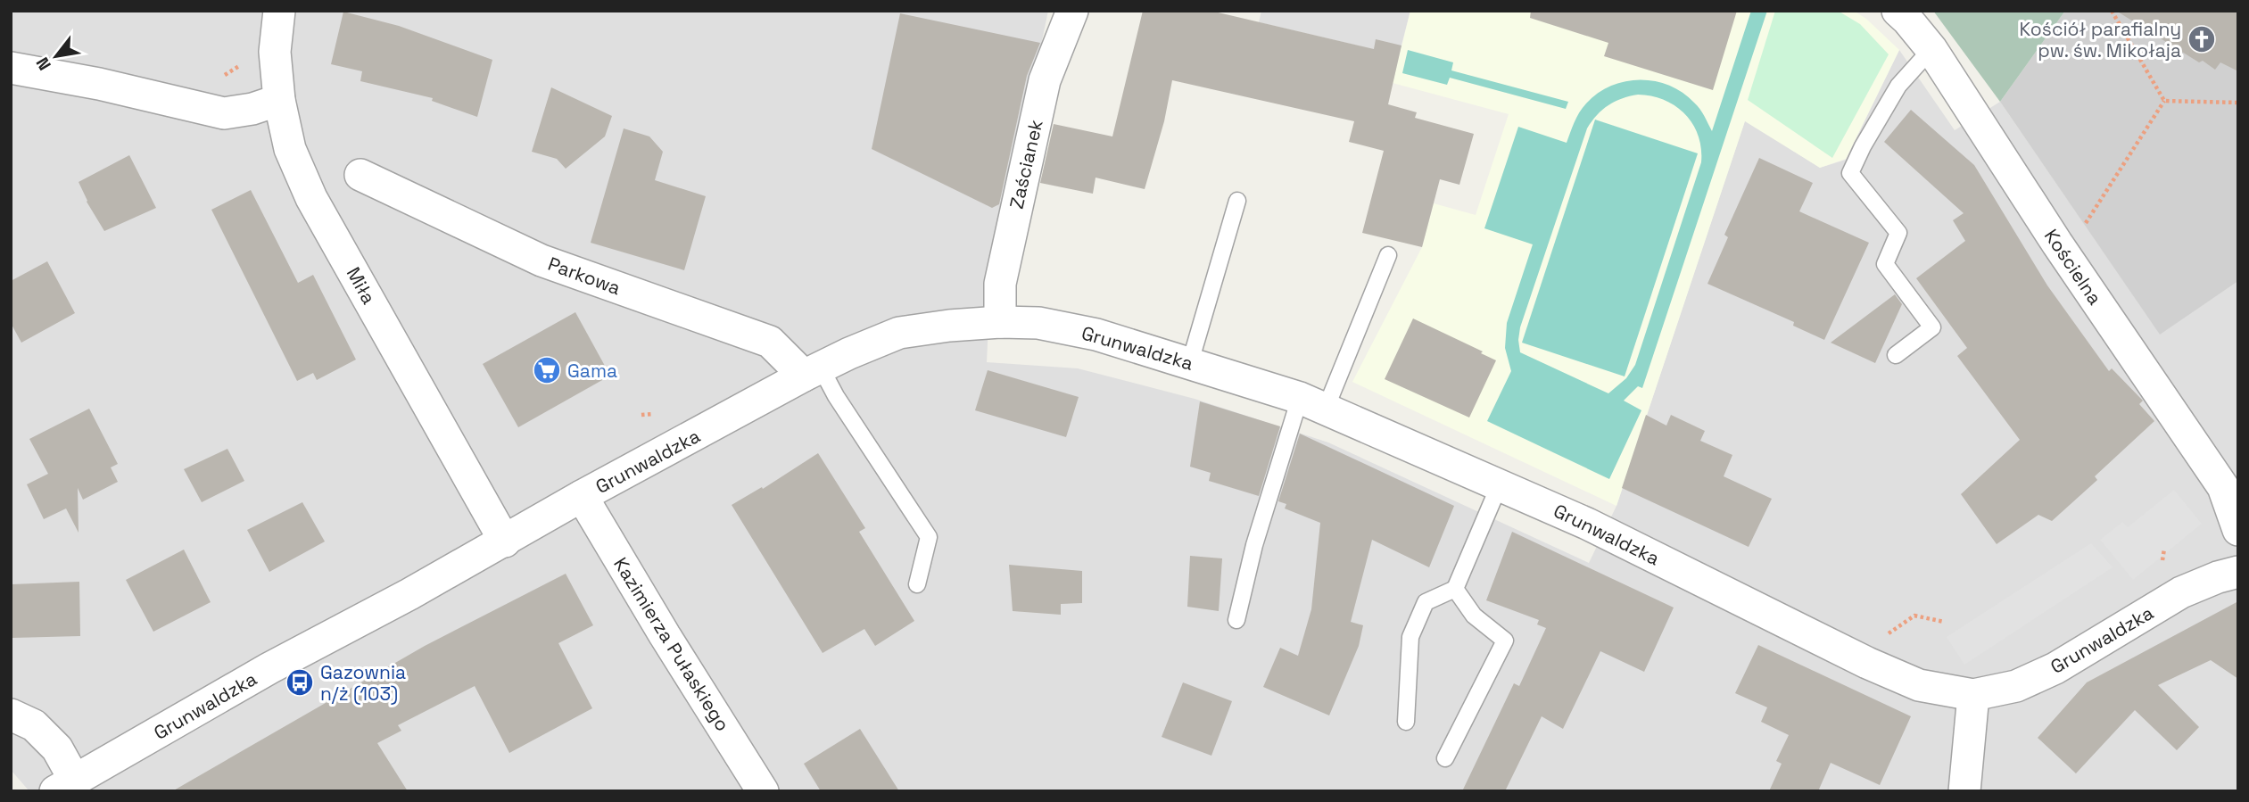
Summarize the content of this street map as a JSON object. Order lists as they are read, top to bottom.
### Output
{
  "streets": {
    "street": [
      "Zaścianek",
      "Kościelna",
      "Parkowa",
      "Miła",
      "Grunwaldzka",
      "Kazimierza Pułaskiego"
    ]
  },
  "crossings": [
    ["Zaścianek", "Grunwaldzka"],
    ["Parkowa", "Grunwaldzka"],
    ["Miła", "Grunwaldzka"],
    ["Grunwaldzka", "Kazimierza Pułaskiego"]
  ],
  "places": {
    "church": ["Kościół parafialny pw. św. Mikołaja"],
    "supermarket": ["Gama"],
    "bus stop": ["Gazownia n/ż (103)"]
  },
  "north": "bottom left"
}
